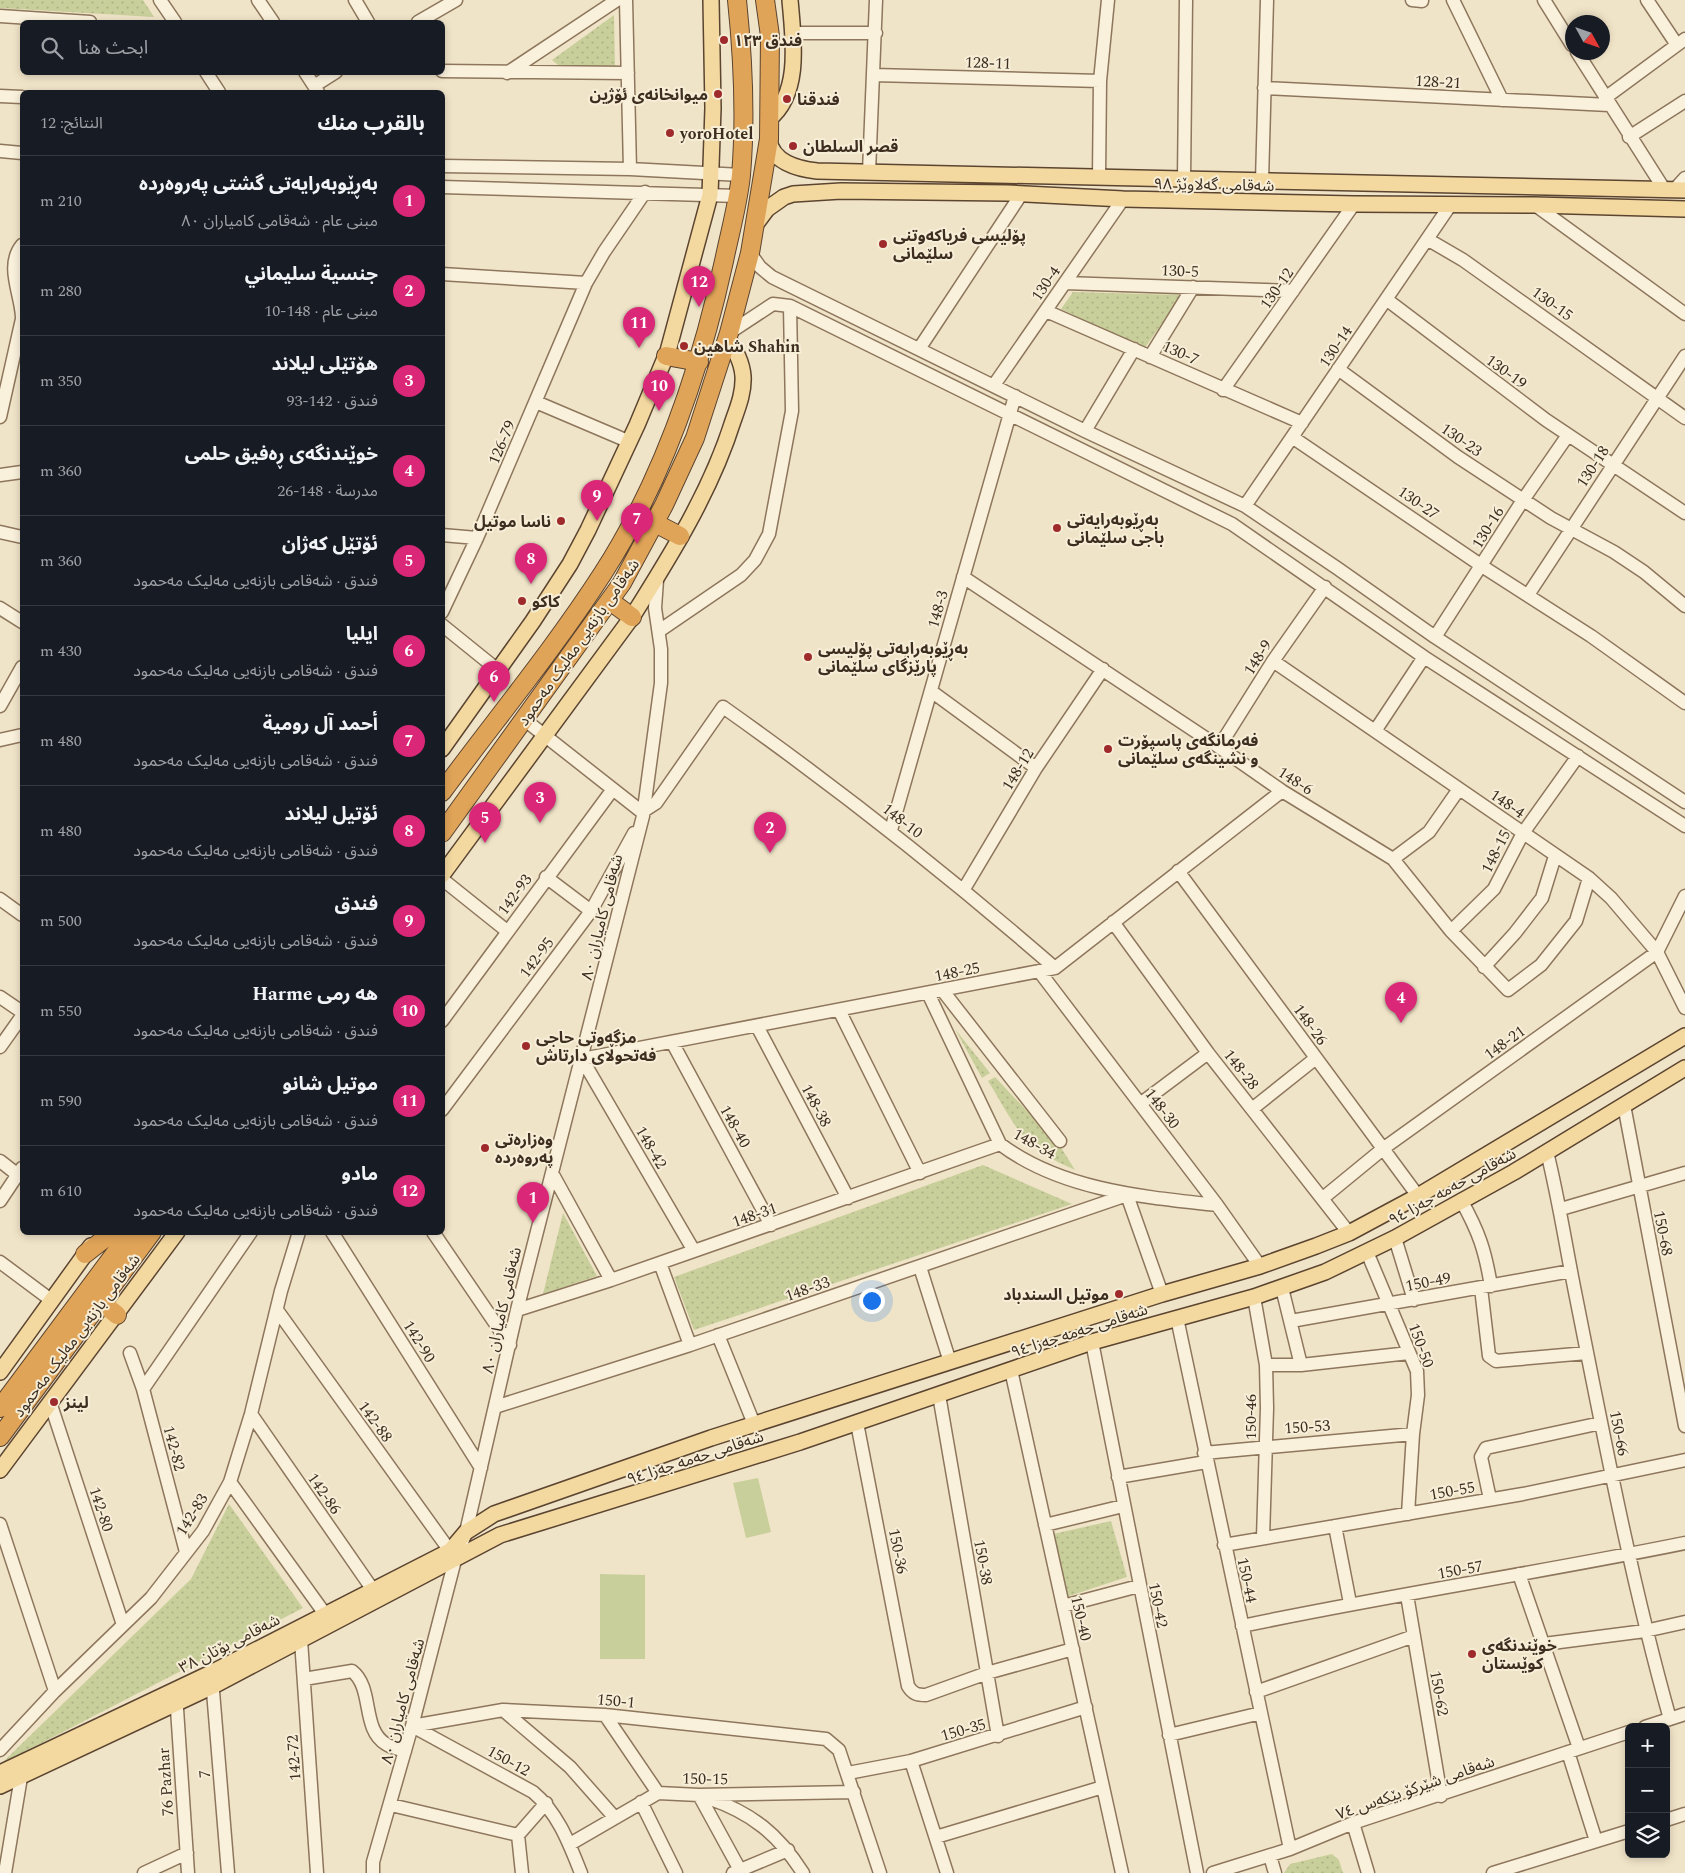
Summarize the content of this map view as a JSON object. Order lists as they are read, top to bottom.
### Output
{
  "streets": {
    "highway": ["شەقامی بازنەیی مەلیک مەحمود"],
    "main road": ["شەقامی گەلاوێژ ٩٨", "شەقامی حەمە جەزا ٩٤", "شەقامی بۆتان ٣٨"],
    "street": [
      "128-11",
      "128-21",
      "130-5",
      "130-4",
      "130-12",
      "130-15",
      "130-14",
      "130-7",
      "130-19",
      "130-23",
      "126-79",
      "130-18",
      "130-27",
      "130-16",
      "148-3",
      "148-9",
      "148-12",
      "148-6",
      "148-4",
      "148-10",
      "148-15",
      "142-93",
      "شەقامی کامیاران ٨٠",
      "142-95",
      "148-25",
      "148-26",
      "148-21",
      "148-28",
      "148-38",
      "148-30",
      "148-40",
      "148-34",
      "148-42",
      "148-31",
      "150-68",
      "150-49",
      "148-33",
      "142-90",
      "150-50",
      "150-46",
      "142-88",
      "150-53",
      "150-66",
      "142-82",
      "150-55",
      "142-86",
      "142-80",
      "142-83",
      "150-36",
      "150-38",
      "150-57",
      "150-44",
      "150-42",
      "150-40",
      "150-62",
      "150-1",
      "150-35",
      "142-72",
      "150-12",
      "7",
      "150-15",
      "76 Pazhar",
      "شەقامی شێرکۆ بێکەس ٧٤"
    ]
  },
  "crossings": [
    ["شەقامی گەلاوێژ ٩٨", "130-4"],
    ["شەقامی گەلاوێژ ٩٨", "130-12"],
    ["شەقامی گەلاوێژ ٩٨", "130-14"],
    ["شەقامی گەلاوێژ ٩٨", "شەقامی بازنەیی مەلیک مەحمود"],
    ["130-5", "130-4"],
    ["130-5", "130-12"],
    ["130-4", "130-7"],
    ["130-12", "130-7"],
    ["130-15", "130-14"],
    ["130-15", "130-18"],
    ["130-14", "130-7"],
    ["130-14", "130-19"],
    ["130-14", "130-23"],
    ["130-14", "130-27"],
    ["130-19", "130-18"],
    ["130-19", "130-16"],
    ["130-23", "130-18"],
    ["130-23", "130-16"],
    ["130-18", "130-27"],
    ["130-27", "130-16"],
    ["148-3", "148-6"],
    ["148-3", "148-10"],
    ["148-9", "148-6"],
    ["148-9", "148-4"],
    ["148-12", "148-6"],
    ["148-12", "148-10"],
    ["148-6", "148-4"],
    ["148-6", "148-15"],
    ["148-6", "148-25"],
    ["148-4", "148-15"],
    ["148-4", "148-21"],
    ["148-10", "شەقامی کامیاران ٨٠"],
    ["148-10", "142-95"],
    ["148-10", "148-25"],
    ["شەقامی کامیاران ٨٠", "142-95"],
    ["شەقامی کامیاران ٨٠", "148-25"],
    ["شەقامی کامیاران ٨٠", "148-42"],
    ["شەقامی کامیاران ٨٠", "شەقامی حەمە جەزا ٩٤"],
    ["شەقامی کامیاران ٨٠", "148-31"],
    ["شەقامی کامیاران ٨٠", "148-33"],
    ["شەقامی کامیاران ٨٠", "142-90"],
    ["شەقامی کامیاران ٨٠", "142-88"],
    ["شەقامی کامیاران ٨٠", "شەقامی بۆتان ٣٨"],
    ["شەقامی کامیاران ٨٠", "150-1"],
    ["شەقامی کامیاران ٨٠", "150-12"],
    ["148-25", "148-26"],
    ["148-25", "148-28"],
    ["148-25", "148-38"],
    ["148-25", "148-30"],
    ["148-25", "148-40"],
    ["148-25", "148-34"],
    ["148-25", "148-42"],
    ["148-26", "148-21"],
    ["148-26", "شەقامی حەمە جەزا ٩٤"],
    ["148-21", "148-28"],
    ["148-28", "شەقامی حەمە جەزا ٩٤"],
    ["148-38", "148-31"],
    ["148-30", "148-34"],
    ["148-30", "شەقامی حەمە جەزا ٩٤"],
    ["148-40", "148-31"],
    ["148-34", "148-31"],
    ["148-34", "148-33"],
    ["148-42", "148-31"],
    ["شەقامی حەمە جەزا ٩٤", "150-68"],
    ["شەقامی حەمە جەزا ٩٤", "150-50"],
    ["شەقامی حەمە جەزا ٩٤", "150-46"],
    ["شەقامی حەمە جەزا ٩٤", "142-88"],
    ["شەقامی حەمە جەزا ٩٤", "150-66"],
    ["شەقامی حەمە جەزا ٩٤", "150-36"],
    ["شەقامی حەمە جەزا ٩٤", "150-38"],
    ["شەقامی حەمە جەزا ٩٤", "150-44"],
    ["شەقامی حەمە جەزا ٩٤", "150-42"],
    ["شەقامی حەمە جەزا ٩٤", "150-40"],
    ["شەقامی حەمە جەزا ٩٤", "شەقامی بۆتان ٣٨"],
    ["150-49", "150-50"],
    ["150-49", "150-66"],
    ["150-50", "150-53"],
    ["150-50", "150-55"],
    ["150-46", "150-53"],
    ["150-46", "150-55"],
    ["142-88", "142-83"],
    ["142-88", "شەقامی بۆتان ٣٨"],
    ["150-53", "150-44"],
    ["150-53", "150-42"],
    ["150-66", "150-55"],
    ["150-66", "150-57"],
    ["142-82", "142-83"],
    ["150-55", "150-44"],
    ["142-86", "142-83"],
    ["142-86", "شەقامی بۆتان ٣٨"],
    ["142-80", "142-83"],
    ["150-36", "150-38"],
    ["150-38", "150-35"],
    ["150-57", "150-44"],
    ["150-57", "150-62"],
    ["150-44", "شەقامی شێرکۆ بێکەس ٧٤"],
    ["150-40", "150-35"],
    ["شەقامی بۆتان ٣٨", "142-72"],
    ["شەقامی بۆتان ٣٨", "7"],
    ["شەقامی بۆتان ٣٨", "76 Pazhar"],
    ["150-62", "شەقامی شێرکۆ بێکەس ٧٤"],
    ["150-1", "150-35"],
    ["150-1", "150-12"]
  ],
  "places": [
    "فندق ١٢٣",
    "میوانخانەی ئۆژین",
    "فندقنا",
    "yoroHotel",
    "قصر السلطان",
    "پۆلیسی فریاکەوتنی سلێمانی",
    "شاهین Shahin",
    "ناسا موتيل",
    "بەڕێوبەرایەتی باجی سلێمانی",
    "كاكو",
    "بەڕێوبەرایەتی پۆلیسی پارێزگای سلێمانی",
    "فەرمانگەی پاسپۆرت و نشینگەی سلێمانی",
    "مزگەوتی حاجی فەتحوڵای دارتاش",
    "وەزارەتی پەروەردە",
    "موتيل السندباد",
    "لينز",
    "خوێندنگەی کوێستان"
  ],
  "north": "bottom right",
  "page": {
    "search": "ابحث هنا",
    "heading": ["بالقرب منك", "النتائج: 12"],
    "list": [
      {
        "mark": "1",
        "name": "بەڕێوبەرایەتی گشتی پەروەردە",
        "note": "مبنى عام · شەقامی کامیاران ٨٠",
        "value": "210 m"
      },
      {
        "mark": "2",
        "name": "جنسية سليماني",
        "note": "مبنى عام · 148-10",
        "value": "280 m"
      },
      {
        "mark": "3",
        "name": "هۆتێلی لیلاند",
        "note": "فندق · 142-93",
        "value": "350 m"
      },
      {
        "mark": "4",
        "name": "خوێندنگەی ڕەفیق حلمی",
        "note": "مدرسة · 148-26",
        "value": "360 m"
      },
      {
        "mark": "5",
        "name": "ئۆتێل کەژان",
        "note": "فندق · شەقامی بازنەیی مەلیک مەحمود",
        "value": "360 m"
      },
      {
        "mark": "6",
        "name": "ايليا",
        "note": "فندق · شەقامی بازنەیی مەلیک مەحمود",
        "value": "430 m"
      },
      {
        "mark": "7",
        "name": "أحمد آل رومية",
        "note": "فندق · شەقامی بازنەیی مەلیک مەحمود",
        "value": "480 m"
      },
      {
        "mark": "8",
        "name": "ئۆتیل لیلاند",
        "note": "فندق · شەقامی بازنەیی مەلیک مەحمود",
        "value": "480 m"
      },
      {
        "mark": "9",
        "name": "فندق",
        "note": "فندق · شەقامی بازنەیی مەلیک مەحمود",
        "value": "500 m"
      },
      {
        "mark": "10",
        "name": "هه رمی Harme",
        "note": "فندق · شەقامی بازنەیی مەلیک مەحمود",
        "value": "550 m"
      },
      {
        "mark": "11",
        "name": "موتيل شانو",
        "note": "فندق · شەقامی بازنەیی مەلیک مەحمود",
        "value": "590 m"
      },
      {
        "mark": "12",
        "name": "مادو",
        "note": "فندق · شەقامی بازنەیی مەلیک مەحمود",
        "value": "610 m"
      }
    ],
    "pins": [
      "12",
      "11",
      "10",
      "9",
      "7",
      "8",
      "6",
      "3",
      "5",
      "2",
      "4",
      "1"
    ],
    "map_buttons": ["+", "−"]
  }
}
